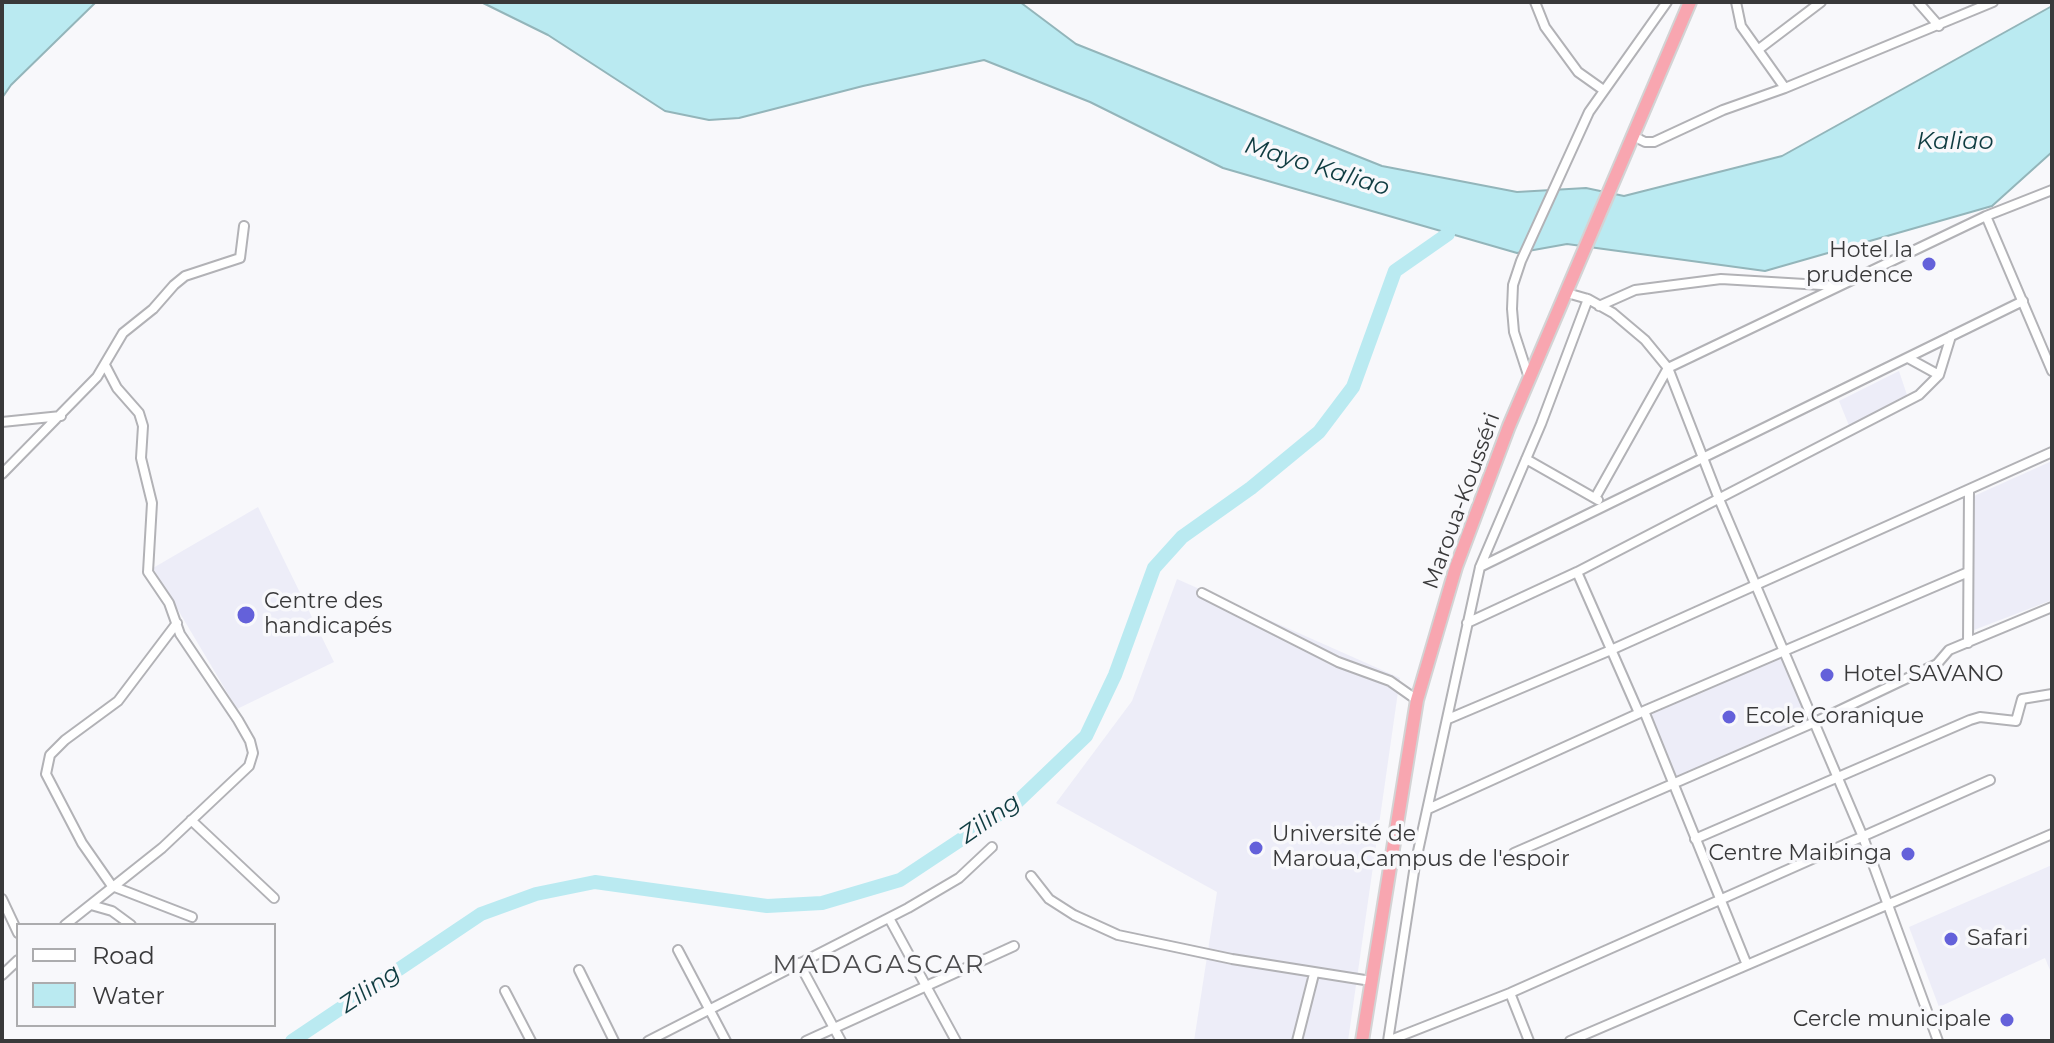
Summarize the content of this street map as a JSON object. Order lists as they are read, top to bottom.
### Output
{
  "streets": {
    "highway": ["Maroua-Kousséri"]
  },
  "districts": ["MADAGASCAR"],
  "water": ["Kaliao", "Mayo Kaliao", "Ziling"],
  "places": [
    "Hotel la prudence",
    "Centre des handicapés",
    "Hotel SAVANO",
    "Ecole Coranique",
    "Université de Maroua,Campus de l'espoir",
    "Centre Maibinga",
    "Safari",
    "Cercle municipale"
  ],
  "legend": ["Road", "Water"]
}
